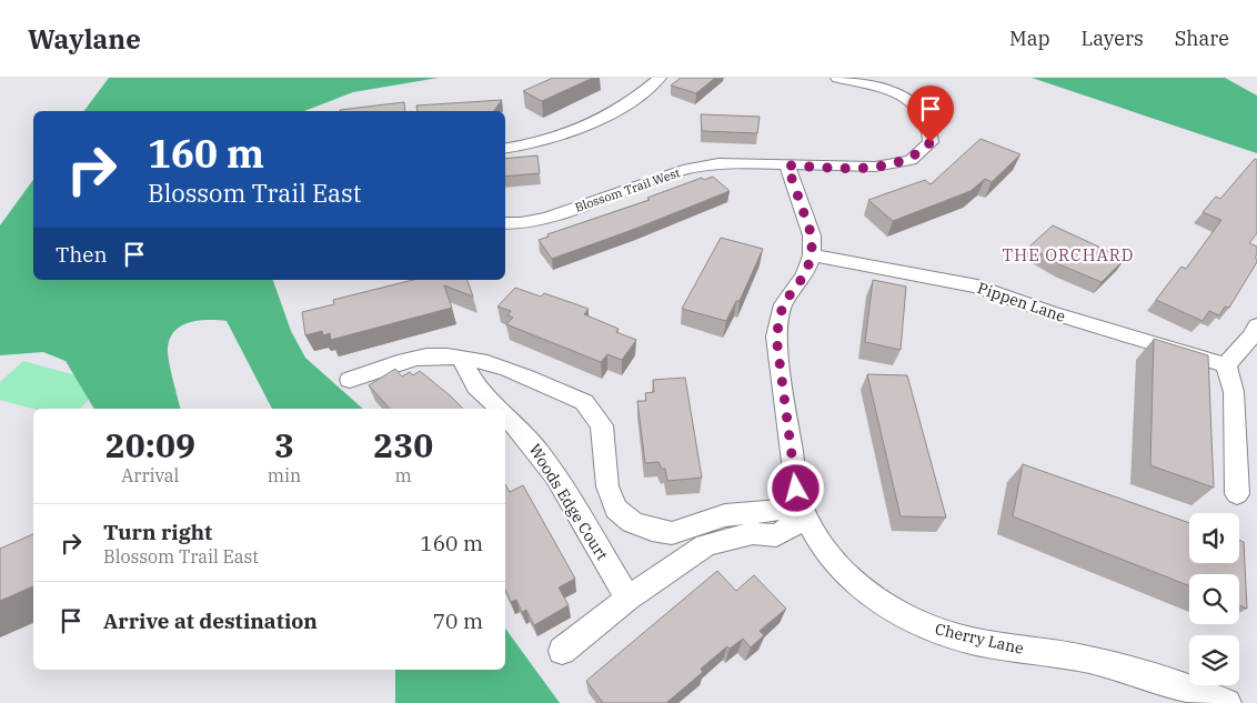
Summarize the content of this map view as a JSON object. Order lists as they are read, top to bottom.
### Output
{
  "streets": {
    "street": [
      "Blossom Trail West",
      "Pippen Lane",
      "Woods Edge Court",
      "Cherry Lane"
    ]
  },
  "crossings": [
    ["Blossom Trail West", "Cherry Lane"],
    ["Pippen Lane", "Cherry Lane"]
  ],
  "districts": ["THE ORCHARD"],
  "page": {
    "header": "Waylane",
    "nav": ["Map", "Layers", "Share"],
    "turn": ["160 m", "Blossom Trail East"],
    "then": "Then",
    "eta": [
      "20:09",
      "Arrival",
      "3",
      "min",
      "230",
      "m"
    ],
    "list": [
      {
        "name": "Turn right",
        "note": "Blossom Trail East",
        "value": "160 m"
      },
      {
        "name": "Arrive at destination",
        "value": "70 m"
      }
    ]
  }
}
